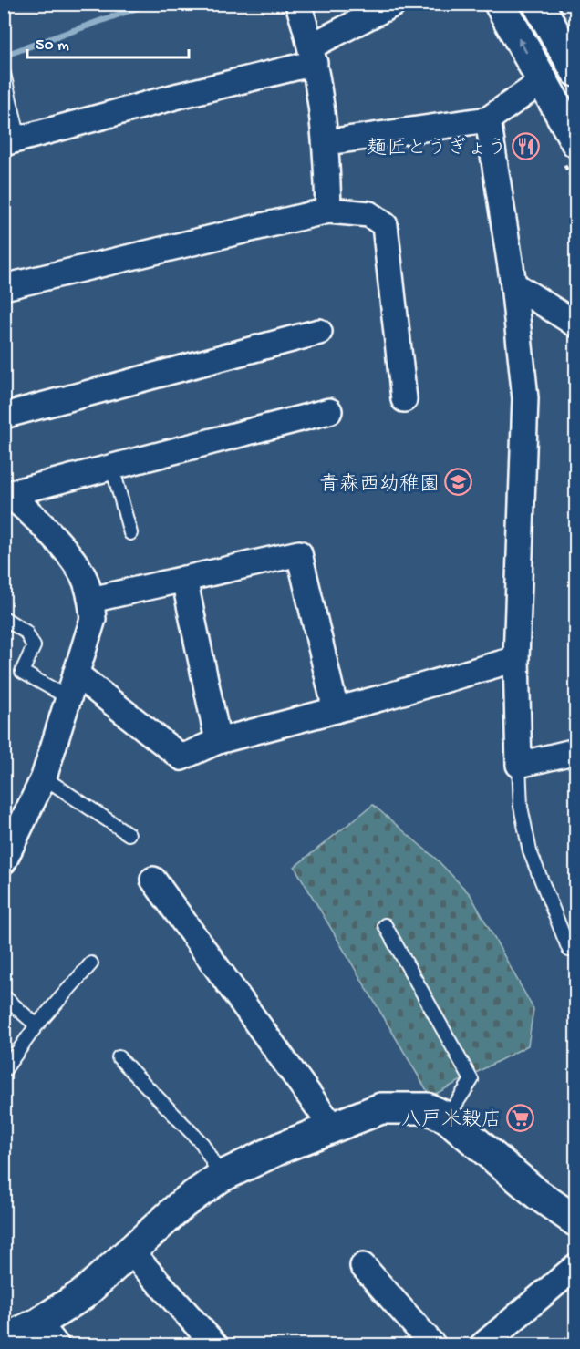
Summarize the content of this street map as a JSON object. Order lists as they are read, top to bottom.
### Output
{
  "places": {
    "restaurant": ["麺匠とうぎょう"],
    "school or university": ["青森西幼稚園"],
    "supermarket": ["八戸米穀店"]
  },
  "scale_bar": "50 m"
}
